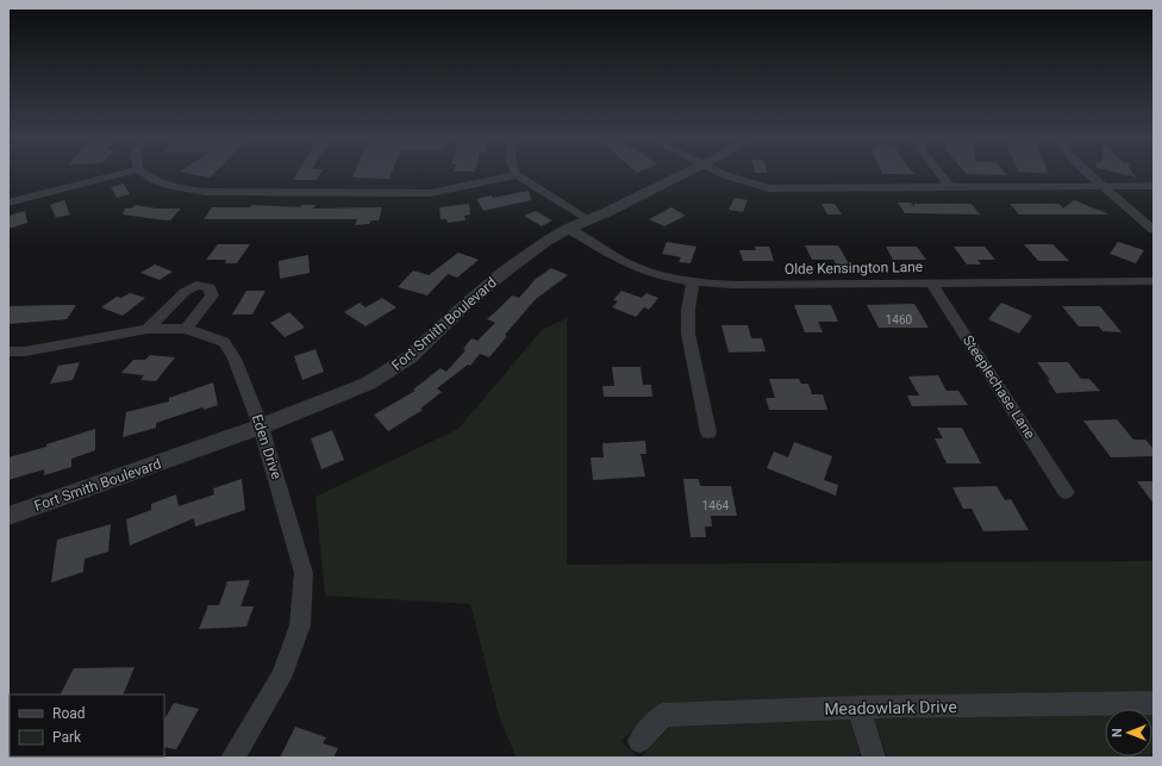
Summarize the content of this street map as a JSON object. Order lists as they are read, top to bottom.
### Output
{
  "streets": {
    "street": [
      "Olde Kensington Lane",
      "Fort Smith Boulevard",
      "Steeplechase Lane",
      "Eden Drive",
      "Meadowlark Drive"
    ]
  },
  "crossings": [
    ["Olde Kensington Lane", "Fort Smith Boulevard"],
    ["Olde Kensington Lane", "Steeplechase Lane"],
    ["Fort Smith Boulevard", "Eden Drive"]
  ],
  "house_numbers": ["1460", "1464"],
  "legend": ["Road", "Park"],
  "north": "left"
}
